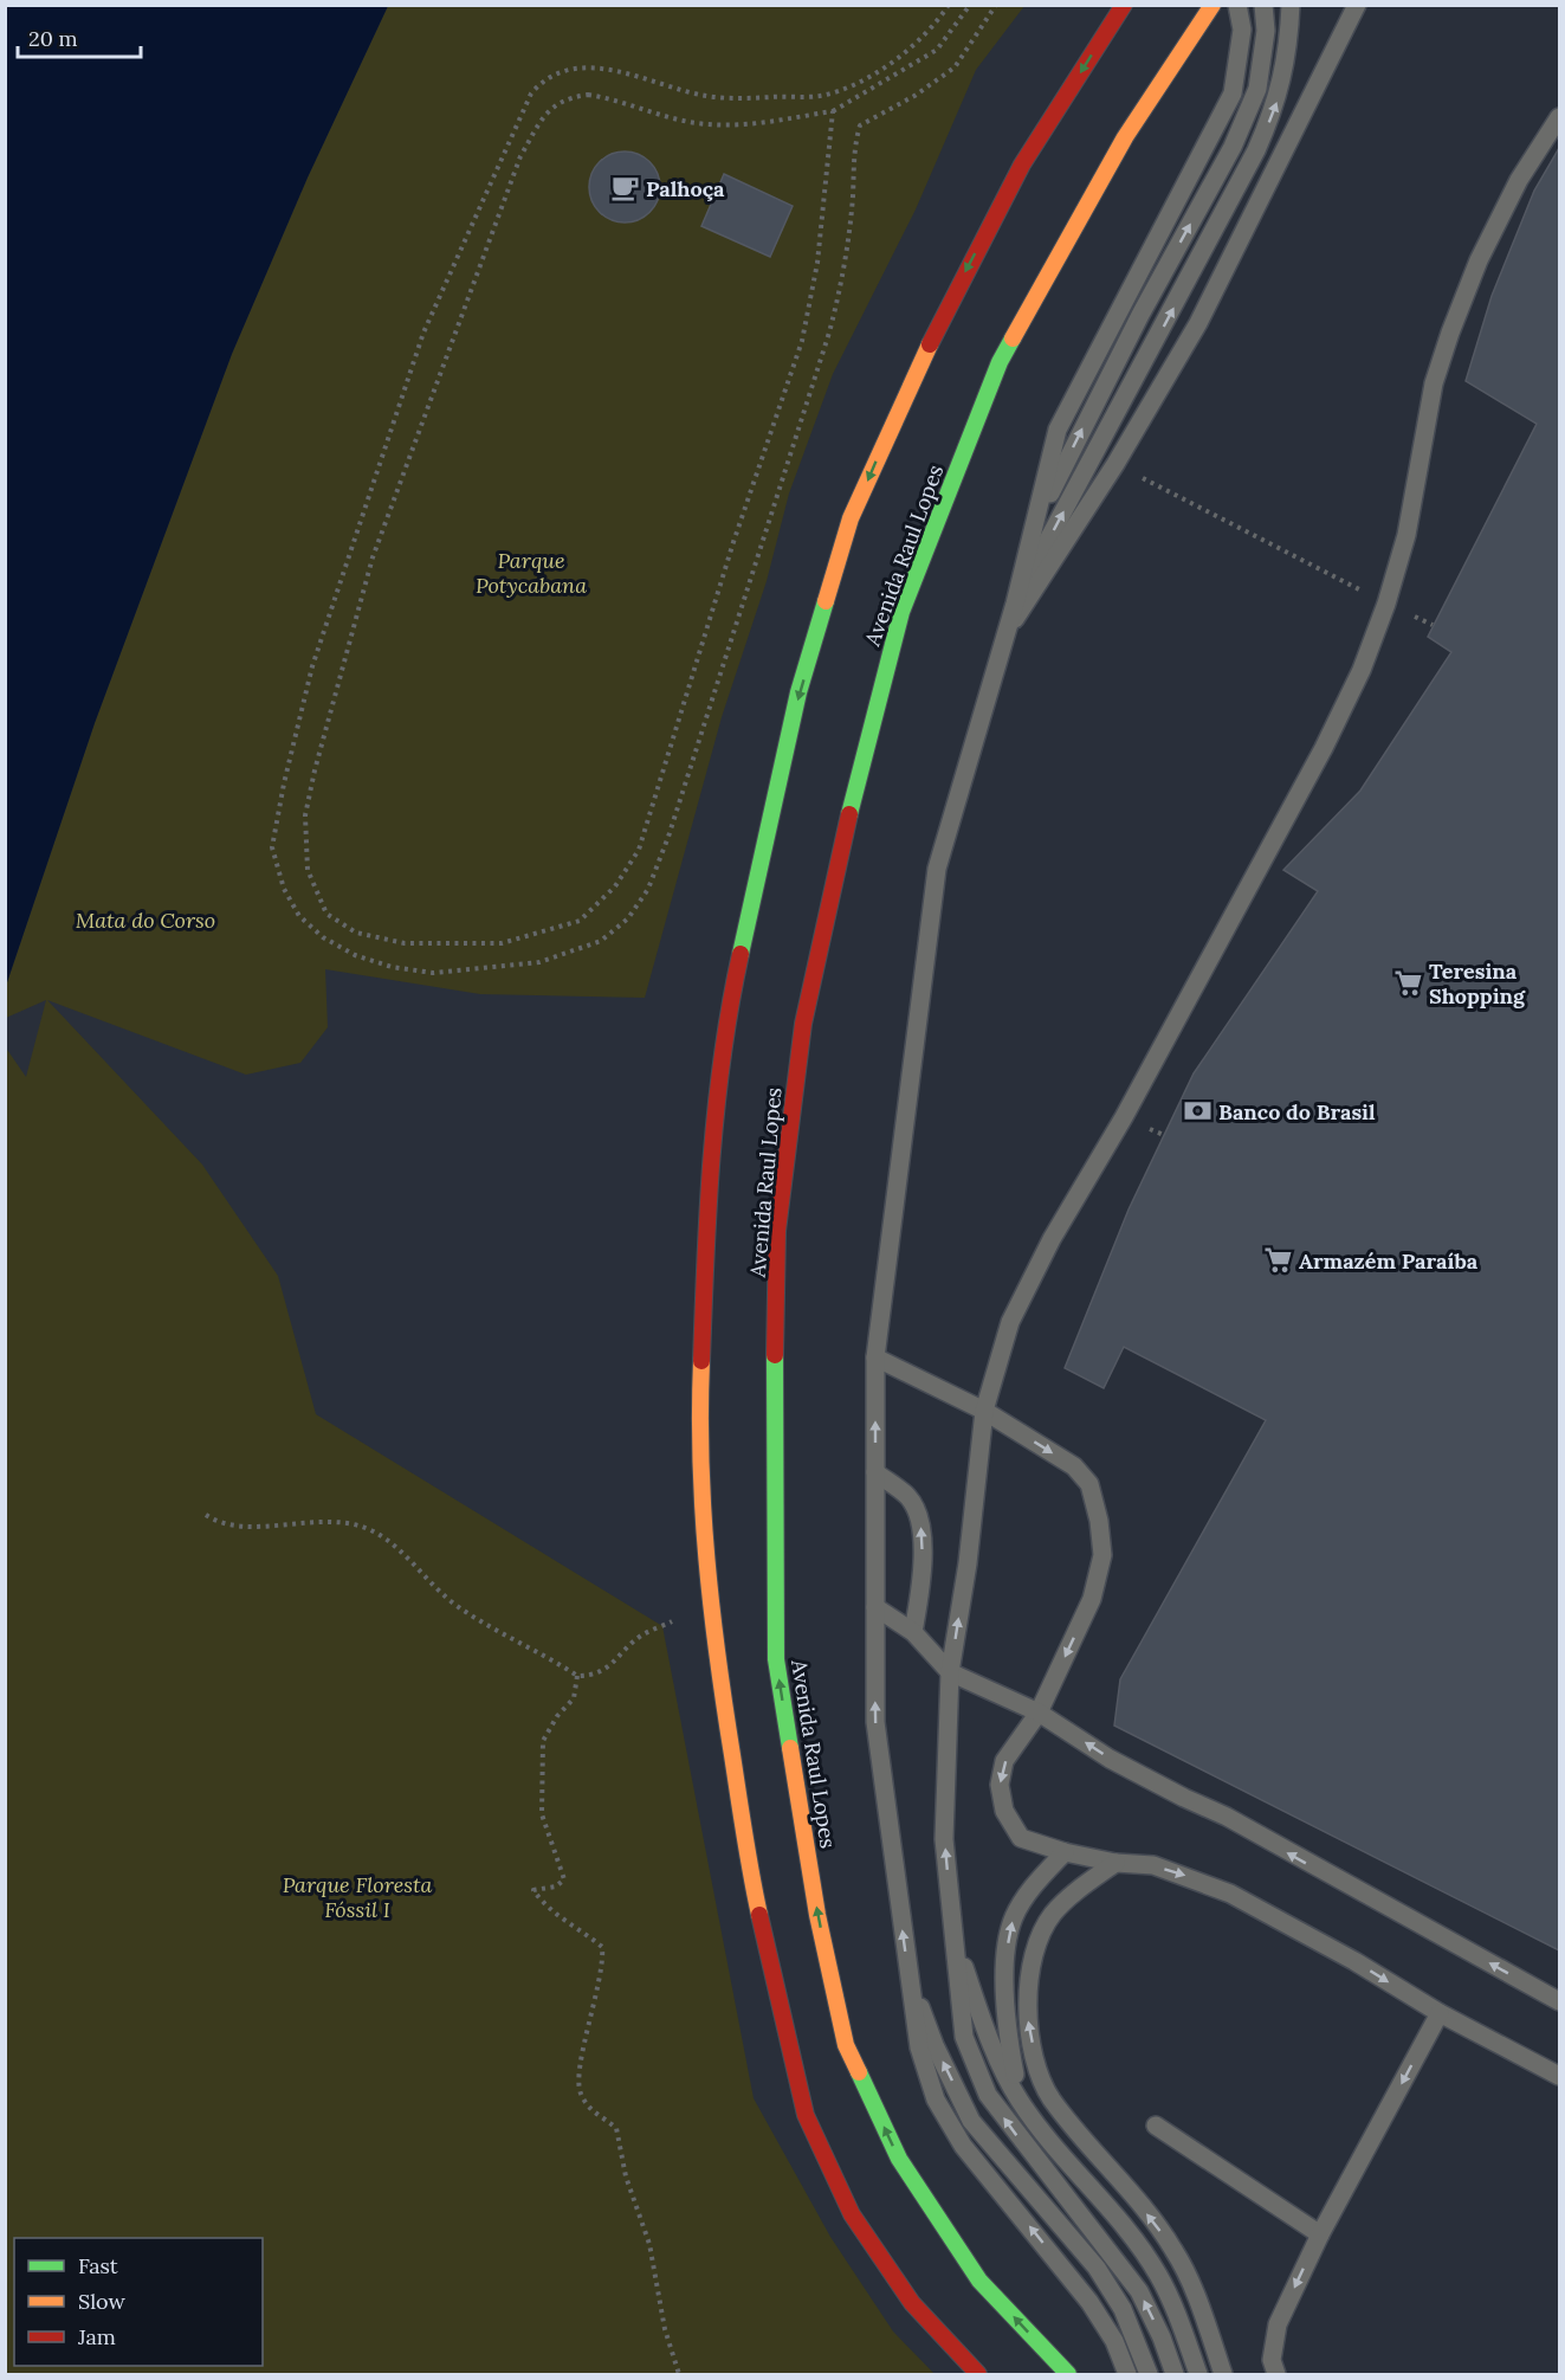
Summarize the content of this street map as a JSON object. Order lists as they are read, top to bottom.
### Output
{
  "streets": {
    "main road": ["Avenida Raul Lopes"]
  },
  "parks": ["Parque Potycabana", "Mata do Corso", "Parque Floresta Fóssil I"],
  "places": {
    "cafe": ["Palhoça"],
    "supermarket": ["Teresina Shopping", "Armazém Paraíba"],
    "bank": ["Banco do Brasil"]
  },
  "legend": ["Fast", "Slow", "Jam"],
  "scale_bar": "20 m"
}
